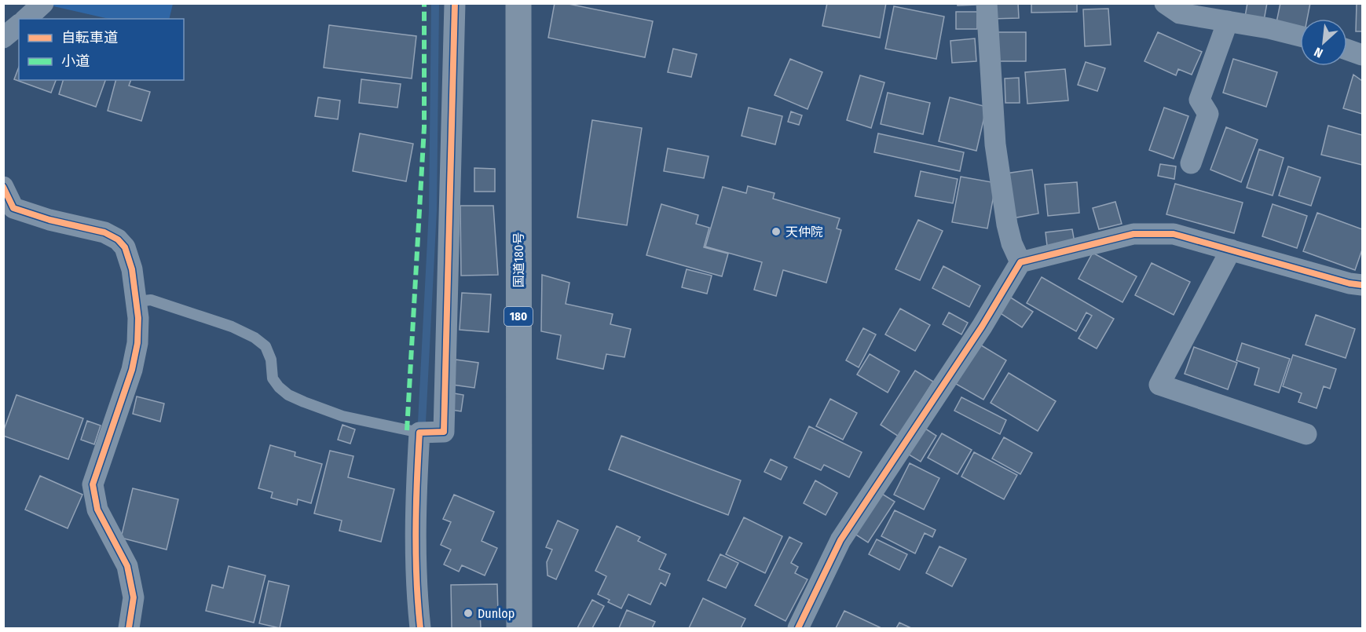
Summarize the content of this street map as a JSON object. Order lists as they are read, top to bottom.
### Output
{
  "streets": {
    "highway": ["国道180号", "180"]
  },
  "places": ["天仲院", "Dunlop"],
  "legend": ["自転車道", "小道"],
  "north": "bottom left"
}
